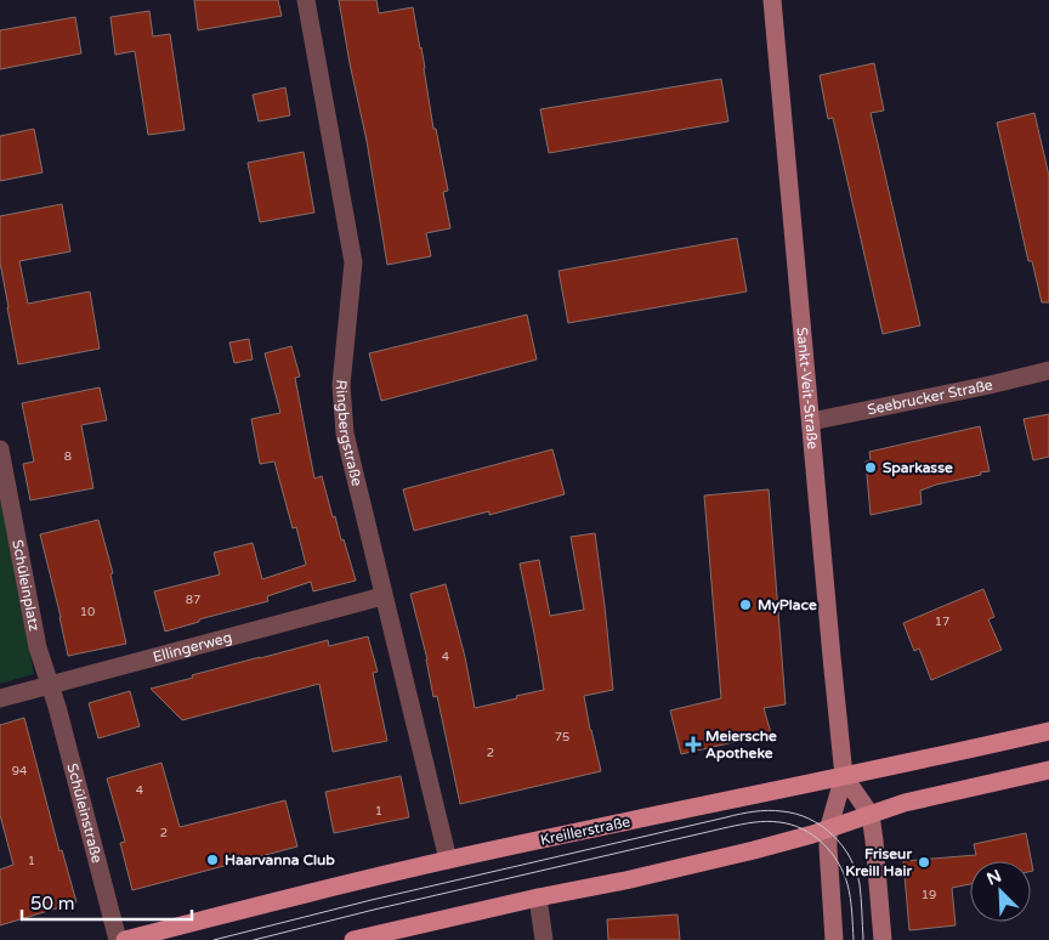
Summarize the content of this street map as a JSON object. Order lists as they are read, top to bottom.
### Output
{
  "streets": {
    "main road": ["Kreillerstraße"],
    "street": [
      "Sankt-Veit-Straße",
      "Seebrucker Straße",
      "Ringbergstraße",
      "Schüleinplatz",
      "Ellingerweg",
      "Schüleinstraße"
    ]
  },
  "crossings": [
    ["Sankt-Veit-Straße", "Seebrucker Straße"],
    ["Sankt-Veit-Straße", "Kreillerstraße"],
    ["Ringbergstraße", "Ellingerweg"],
    ["Ringbergstraße", "Kreillerstraße"],
    ["Schüleinplatz", "Ellingerweg"],
    ["Schüleinplatz", "Schüleinstraße"],
    ["Ellingerweg", "Schüleinstraße"]
  ],
  "places": {
    "other": [
      "Sparkasse",
      "MyPlace",
      "Haarvanna Club",
      "Friseur Kreill Hair"
    ],
    "health": ["Meiersche Apotheke"]
  },
  "house_numbers": [
    "8",
    "87",
    "10",
    "17",
    "4",
    "75",
    "2",
    "94",
    "4",
    "1",
    "2",
    "1",
    "19"
  ],
  "scale_bar": "50 m",
  "north": "top left"
}
